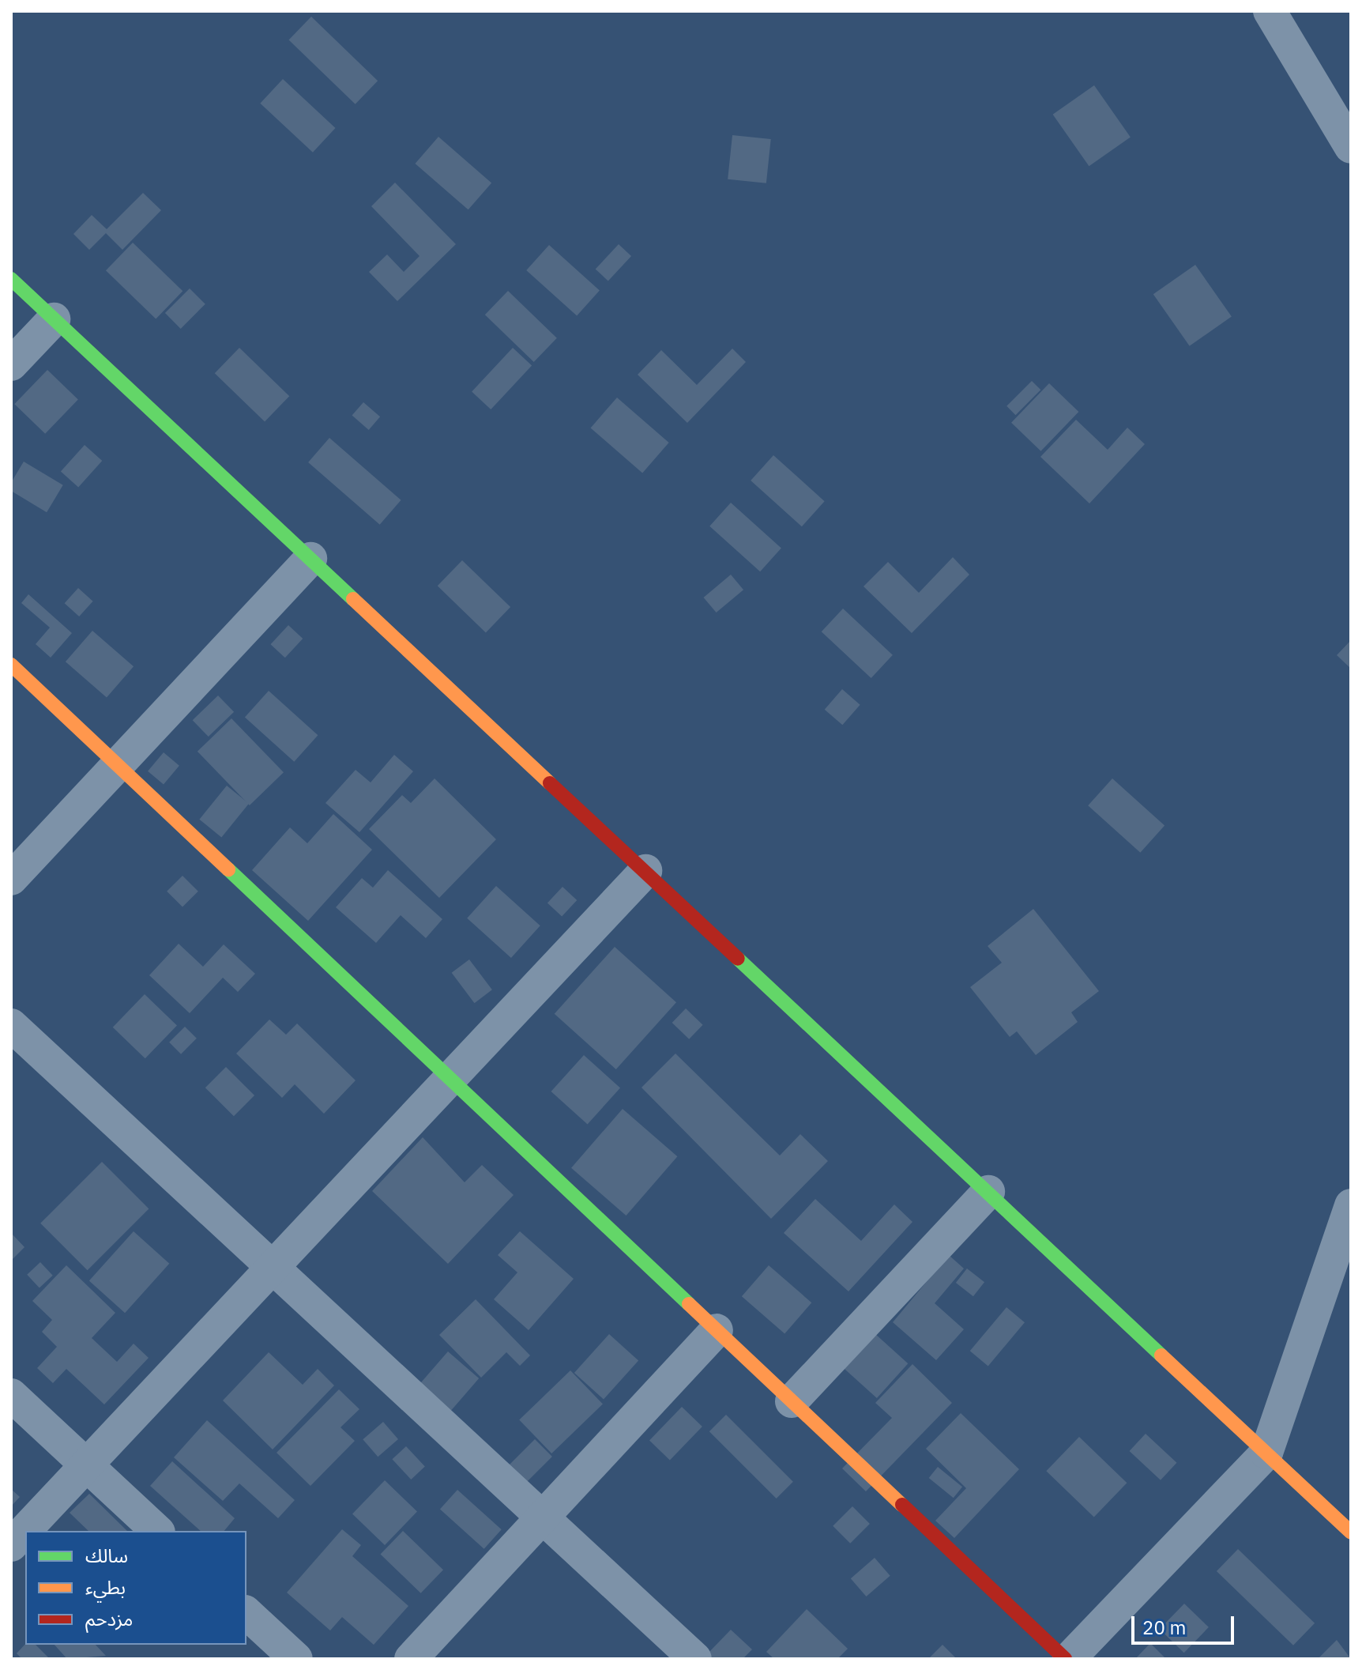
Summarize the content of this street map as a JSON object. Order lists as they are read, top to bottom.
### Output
{
  "legend": ["سالك", "بطيء", "مزدحم"],
  "scale_bar": "20 m"
}
